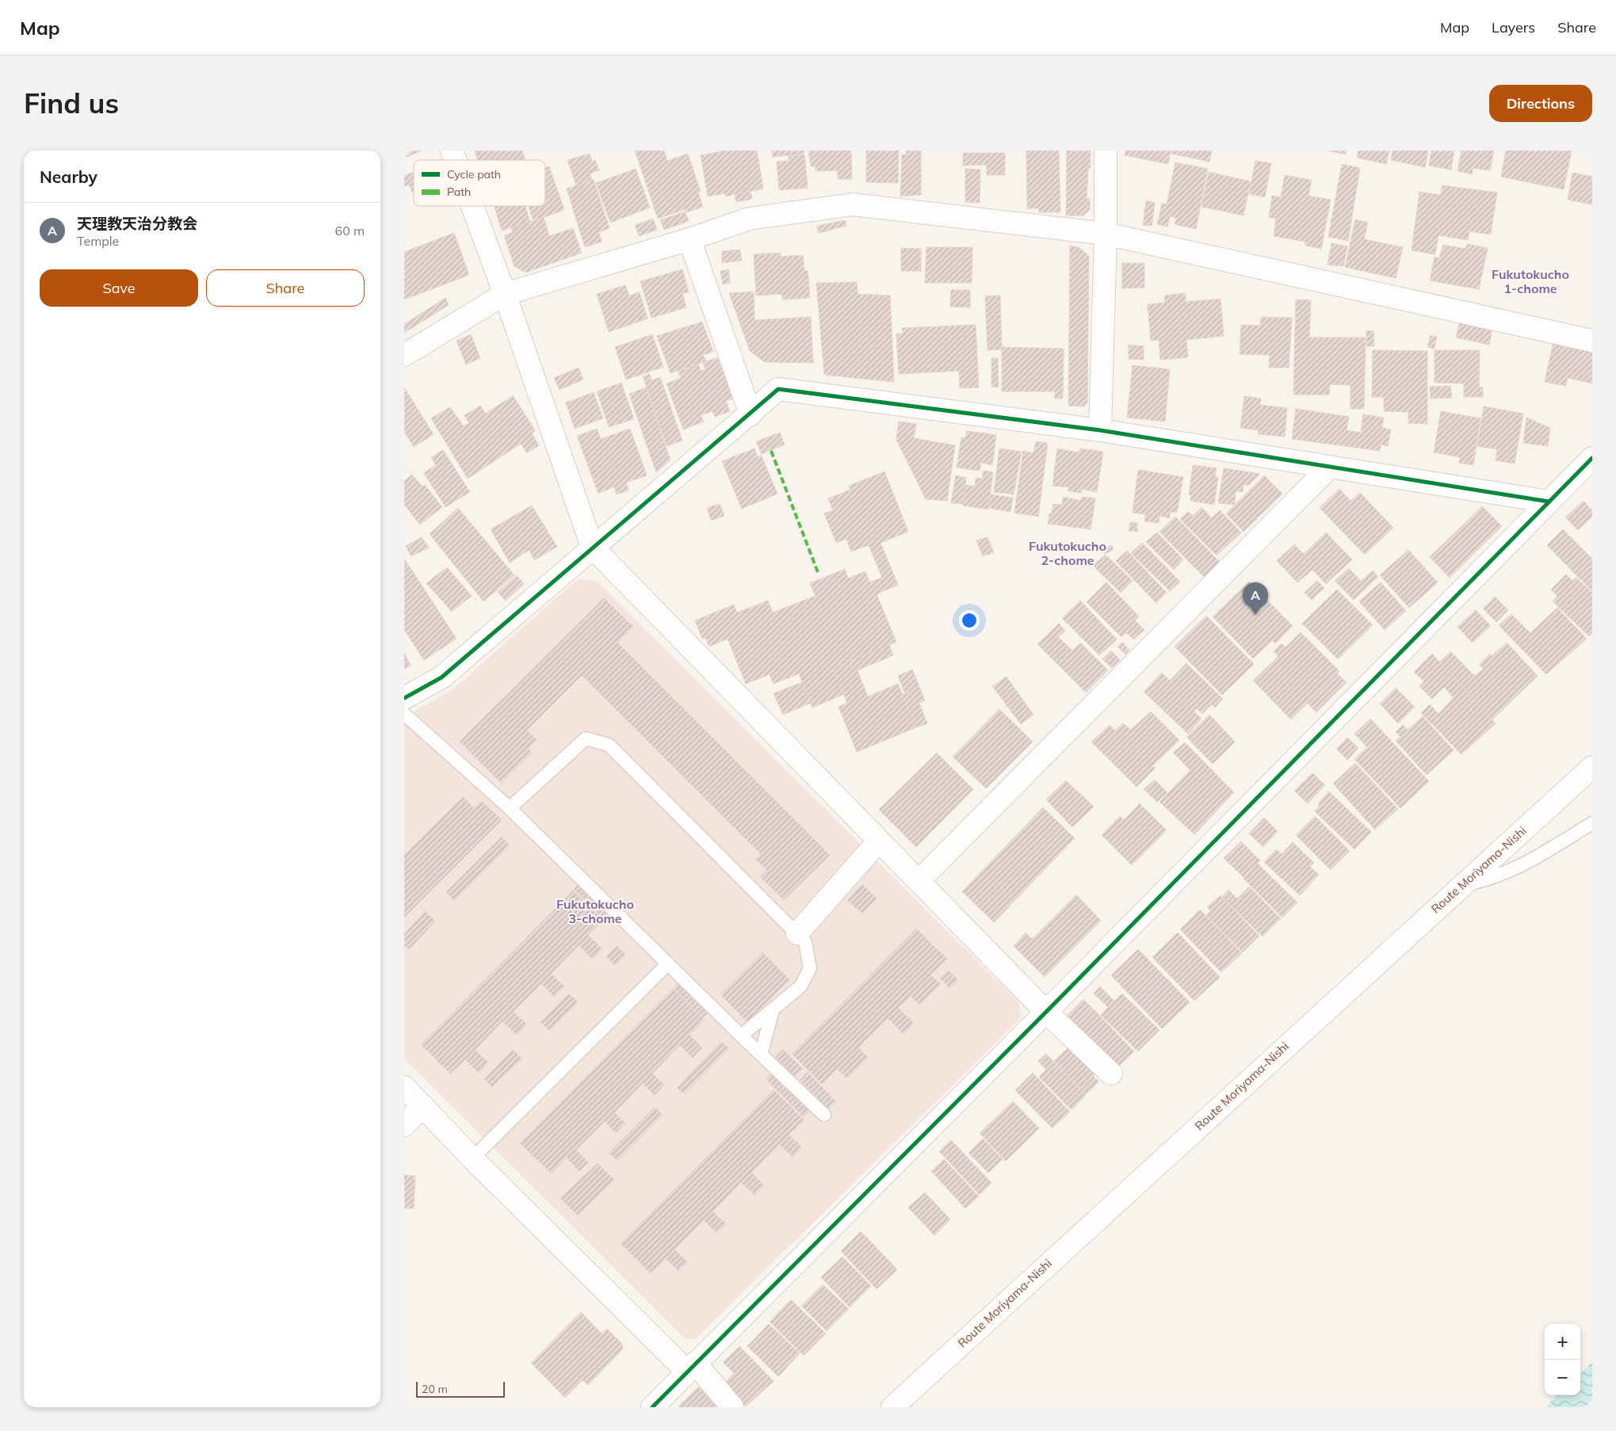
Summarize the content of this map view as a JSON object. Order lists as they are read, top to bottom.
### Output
{
  "streets": {
    "street": ["Route Moriyama-Nishi"]
  },
  "districts": ["Fukutokucho 1-chome", "Fukutokucho 2-chome", "Fukutokucho 3-chome"],
  "legend": ["Cycle path", "Path"],
  "scale_bar": "20 m",
  "page": {
    "header": "Map",
    "nav": ["Map", "Layers", "Share"],
    "buttons": [
      "Directions",
      ["Save", "Share"]
    ],
    "title": "Find us",
    "heading": "Nearby",
    "list": [
      {
        "mark": "A",
        "name": "天理教天治分教会",
        "note": "Temple",
        "value": "60 m"
      }
    ],
    "pins": "A",
    "map_buttons": ["+", "−"],
    "scale": "20 m"
  }
}
